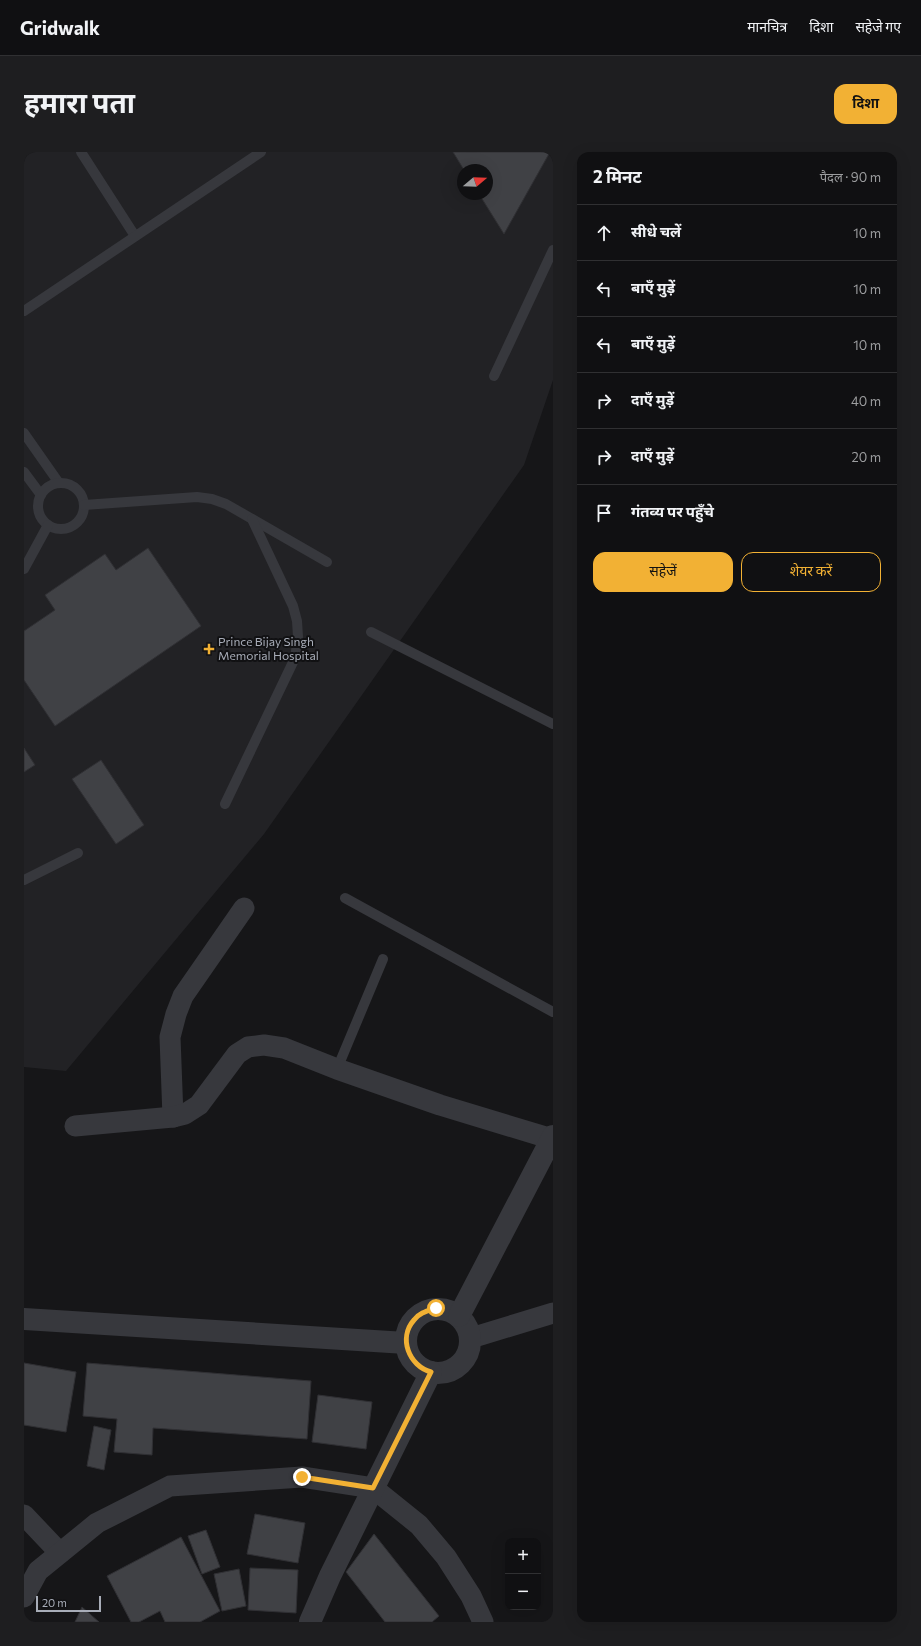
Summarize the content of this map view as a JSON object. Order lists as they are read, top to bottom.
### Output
{
  "places": {
    "health": ["Prince Bijay Singh Memorial Hospital"]
  },
  "scale_bar": "20 m",
  "north": "right",
  "page": {
    "header": "Gridwalk",
    "nav": ["मानचित्र", "दिशा", "सहेजे गए"],
    "buttons": [
      "दिशा",
      ["सहेजें", "शेयर करें"]
    ],
    "title": "हमारा पता",
    "heading": ["2 मिनट", "पैदल · 90 m"],
    "list": [
      ["सीधे चलें", "10 m"],
      ["बाएँ मुड़ें", "10 m"],
      ["बाएँ मुड़ें", "10 m"],
      ["दाएँ मुड़ें", "40 m"],
      ["दाएँ मुड़ें", "20 m"],
      "गंतव्य पर पहुँचे"
    ],
    "map_buttons": ["+", "−"],
    "scale": "20 m"
  }
}
